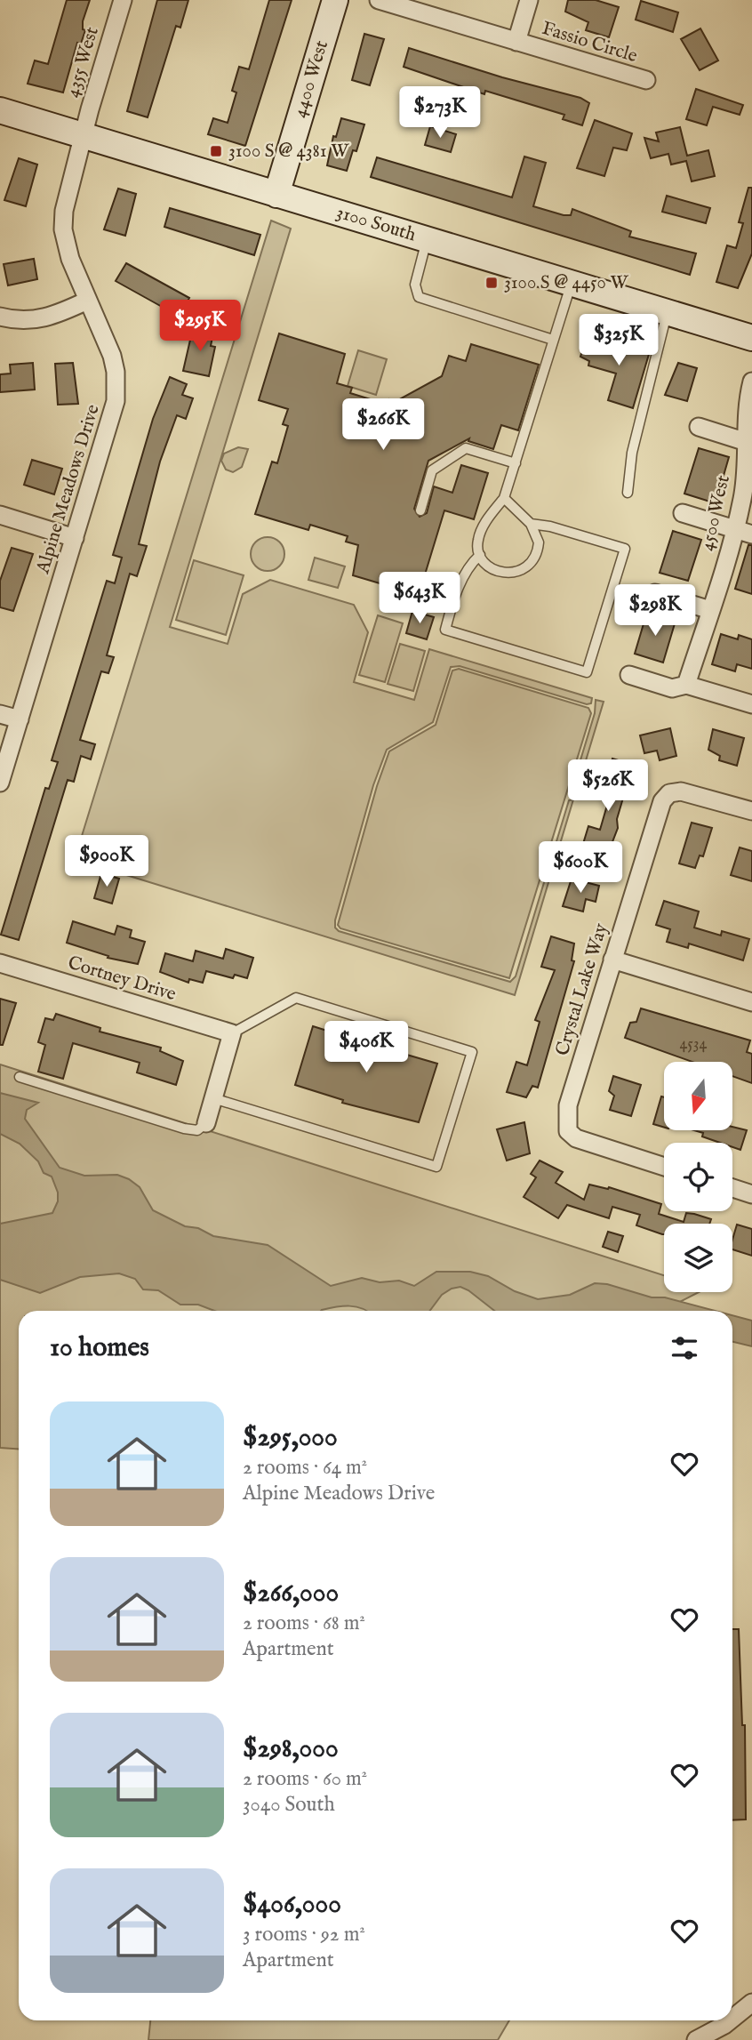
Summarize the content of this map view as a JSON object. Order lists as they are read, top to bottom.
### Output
{
  "streets": {
    "main road": ["4400 West", "3100 South"],
    "street": [
      "Fassio Circle",
      "4355 West",
      "Alpine Meadows Drive",
      "4500 West",
      "Cortney Drive",
      "Crystal Lake Way"
    ]
  },
  "crossings": [
    ["4355 West", "3100 South"],
    ["4355 West", "Alpine Meadows Drive"],
    ["4400 West", "3100 South"],
    ["3100 South", "Alpine Meadows Drive"]
  ],
  "places": {
    "transit": ["3100 S @ 4381 W", "3100 S @ 4450 W"]
  },
  "house_numbers": ["4534"],
  "north": "bottom",
  "page": {
    "price": [
      "$273K",
      "$295K",
      "$325K",
      "$266K",
      "$643K",
      "$298K",
      "$526K",
      "$900K",
      "$600K",
      "$406K"
    ],
    "heading": "10 homes",
    "list": [
      {
        "name": "$295,000",
        "note": "2 rooms · 64 m² · Alpine Meadows Drive"
      },
      {
        "name": "$266,000",
        "note": "2 rooms · 68 m² · Apartment"
      },
      {
        "name": "$298,000",
        "note": "2 rooms · 60 m² · 3040 South"
      },
      {
        "name": "$406,000",
        "note": "3 rooms · 92 m² · Apartment"
      }
    ]
  }
}
